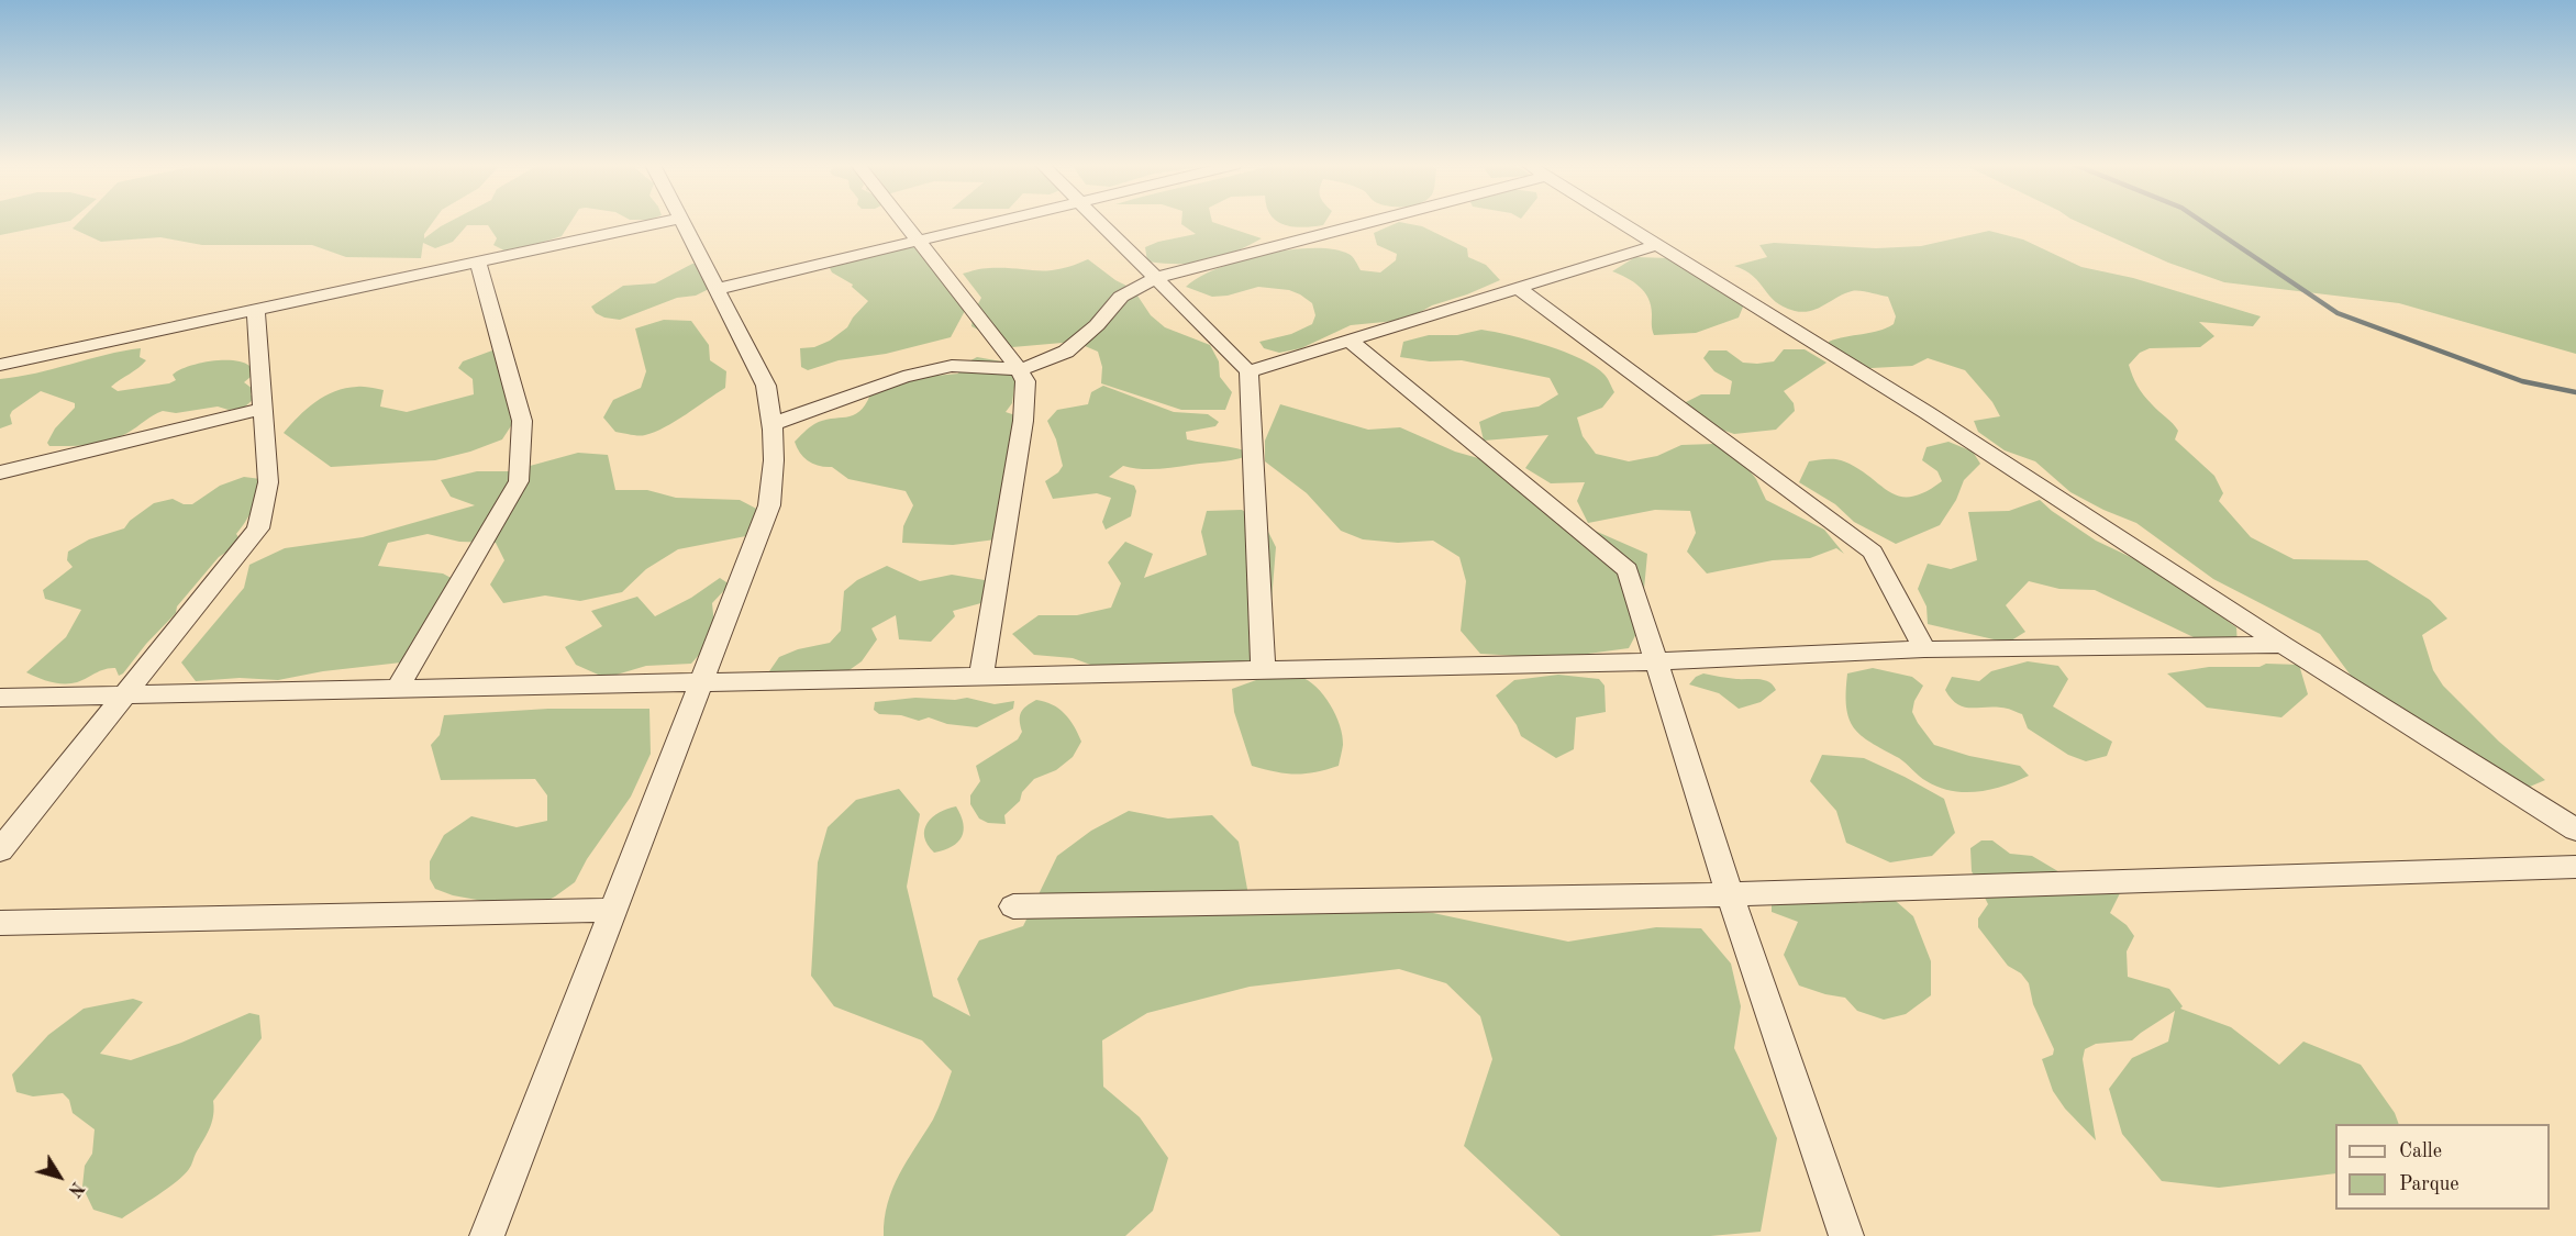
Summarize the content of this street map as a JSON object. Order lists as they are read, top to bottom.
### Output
{
  "legend": ["Calle", "Parque"],
  "north": "bottom right"
}
